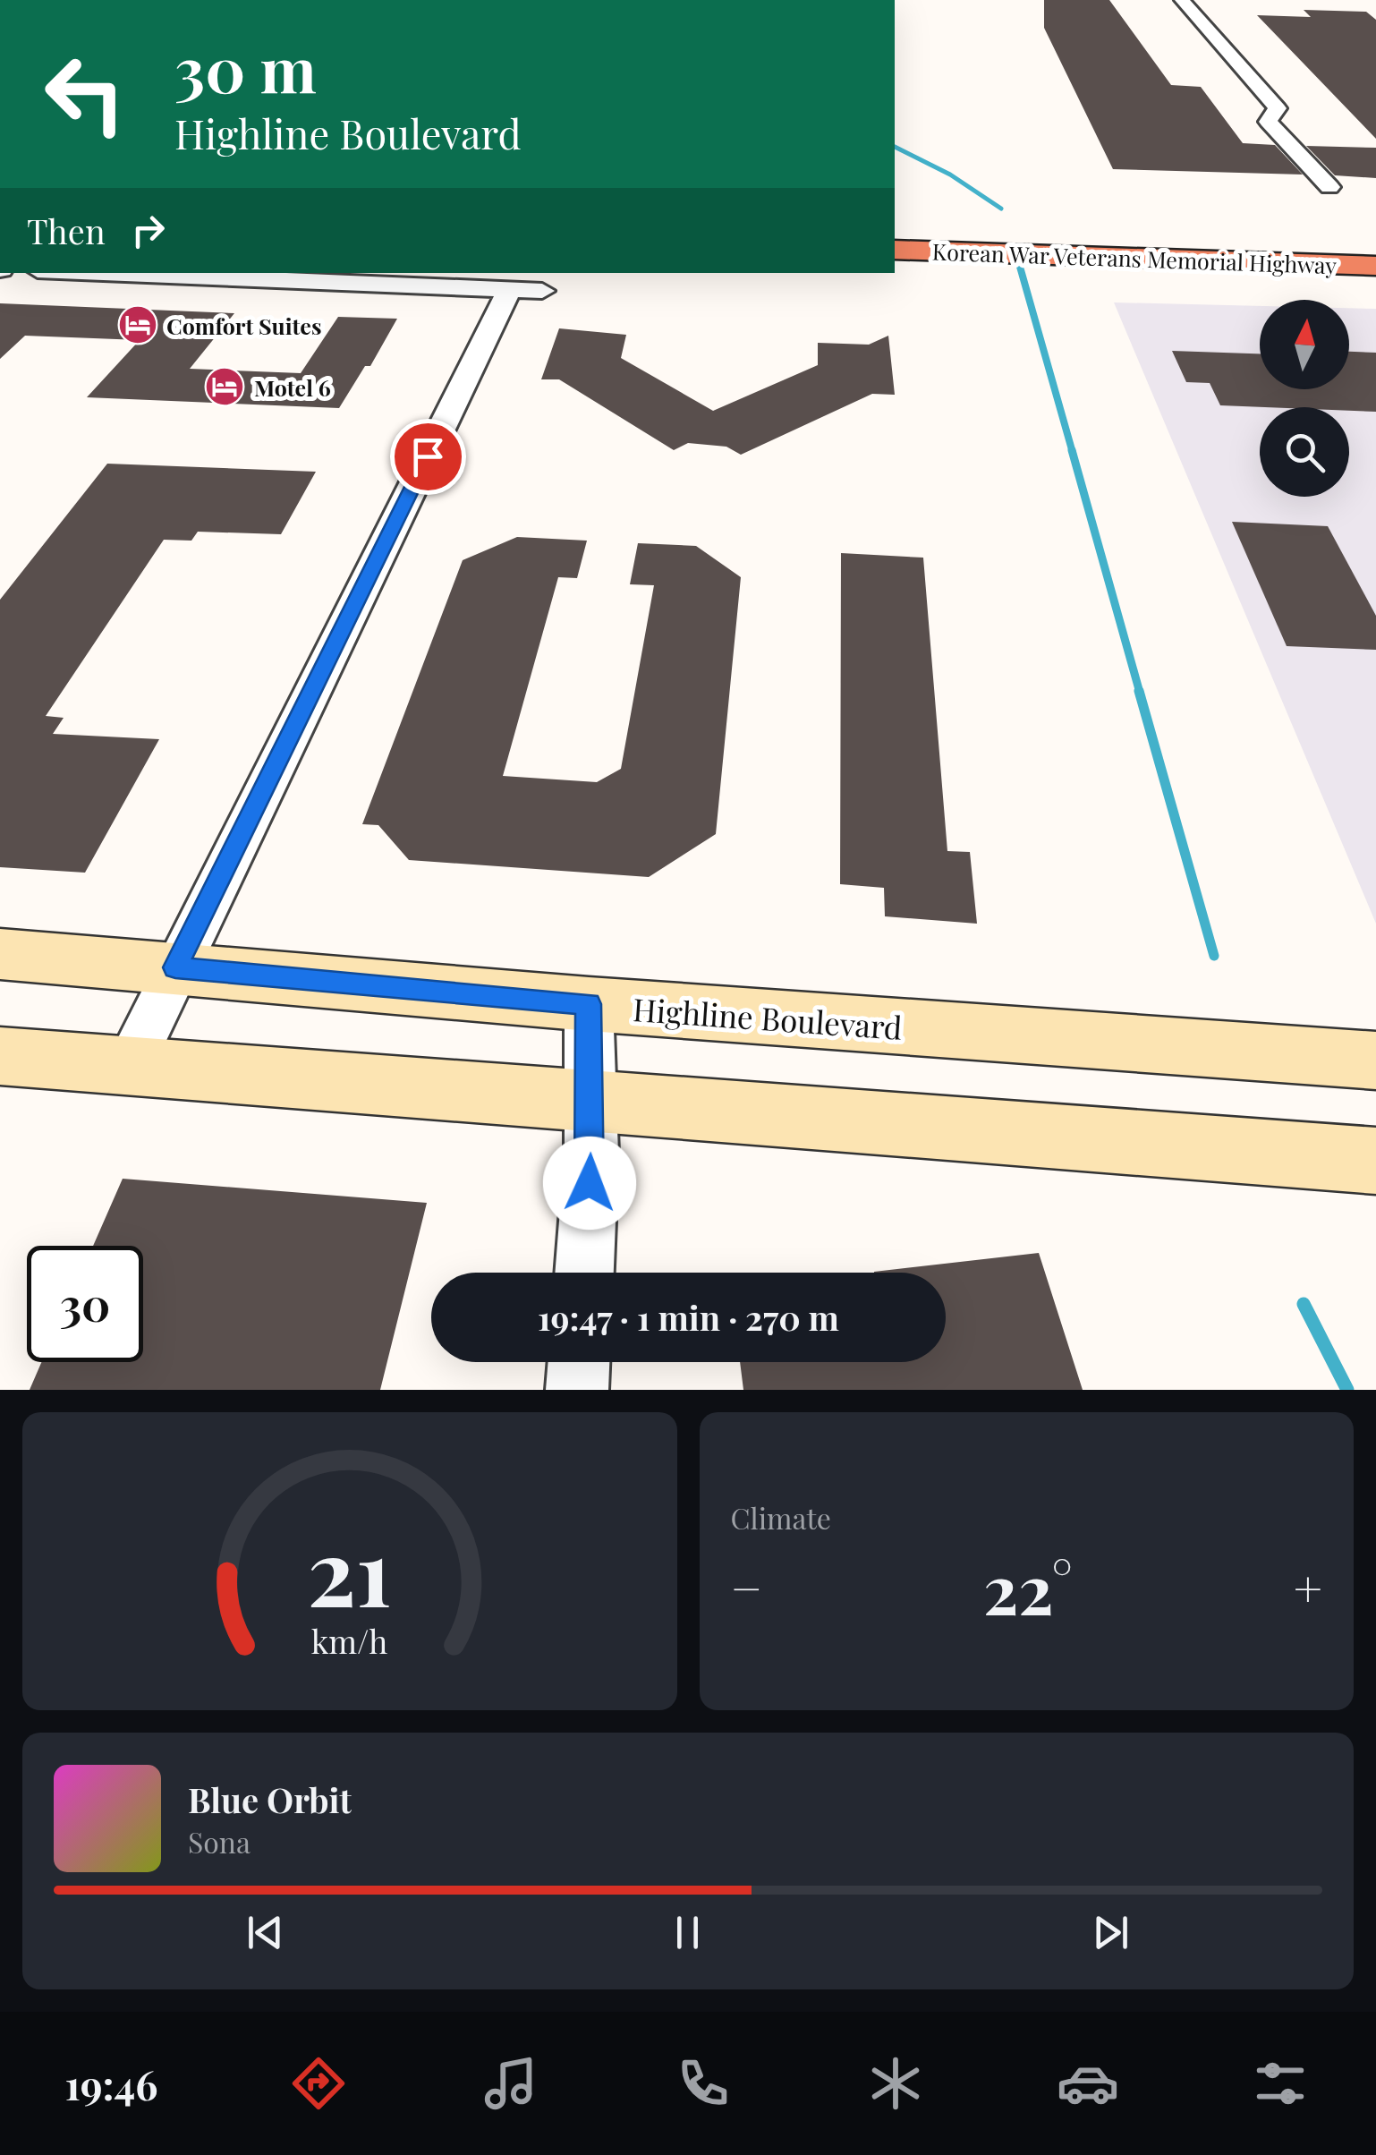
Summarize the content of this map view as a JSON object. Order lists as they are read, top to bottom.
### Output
{
  "streets": {
    "highway": ["Korean War Veterans Memorial Highway"],
    "street": ["Highline Boulevard"]
  },
  "places": {
    "hotel": ["Comfort Suites", "Motel 6"]
  },
  "north": "top",
  "page": {
    "turn": ["30 m", "Highline Boulevard"],
    "then": "Then",
    "limit": "30",
    "trip": "19:47 · 1 min · 270 m",
    "tile": "Climate",
    "heat": ["−", "22°", "+"],
    "song": ["Blue Orbit", "Sona"],
    "tabs": "19:46",
    "gauge": ["21", "km/h"]
  }
}
